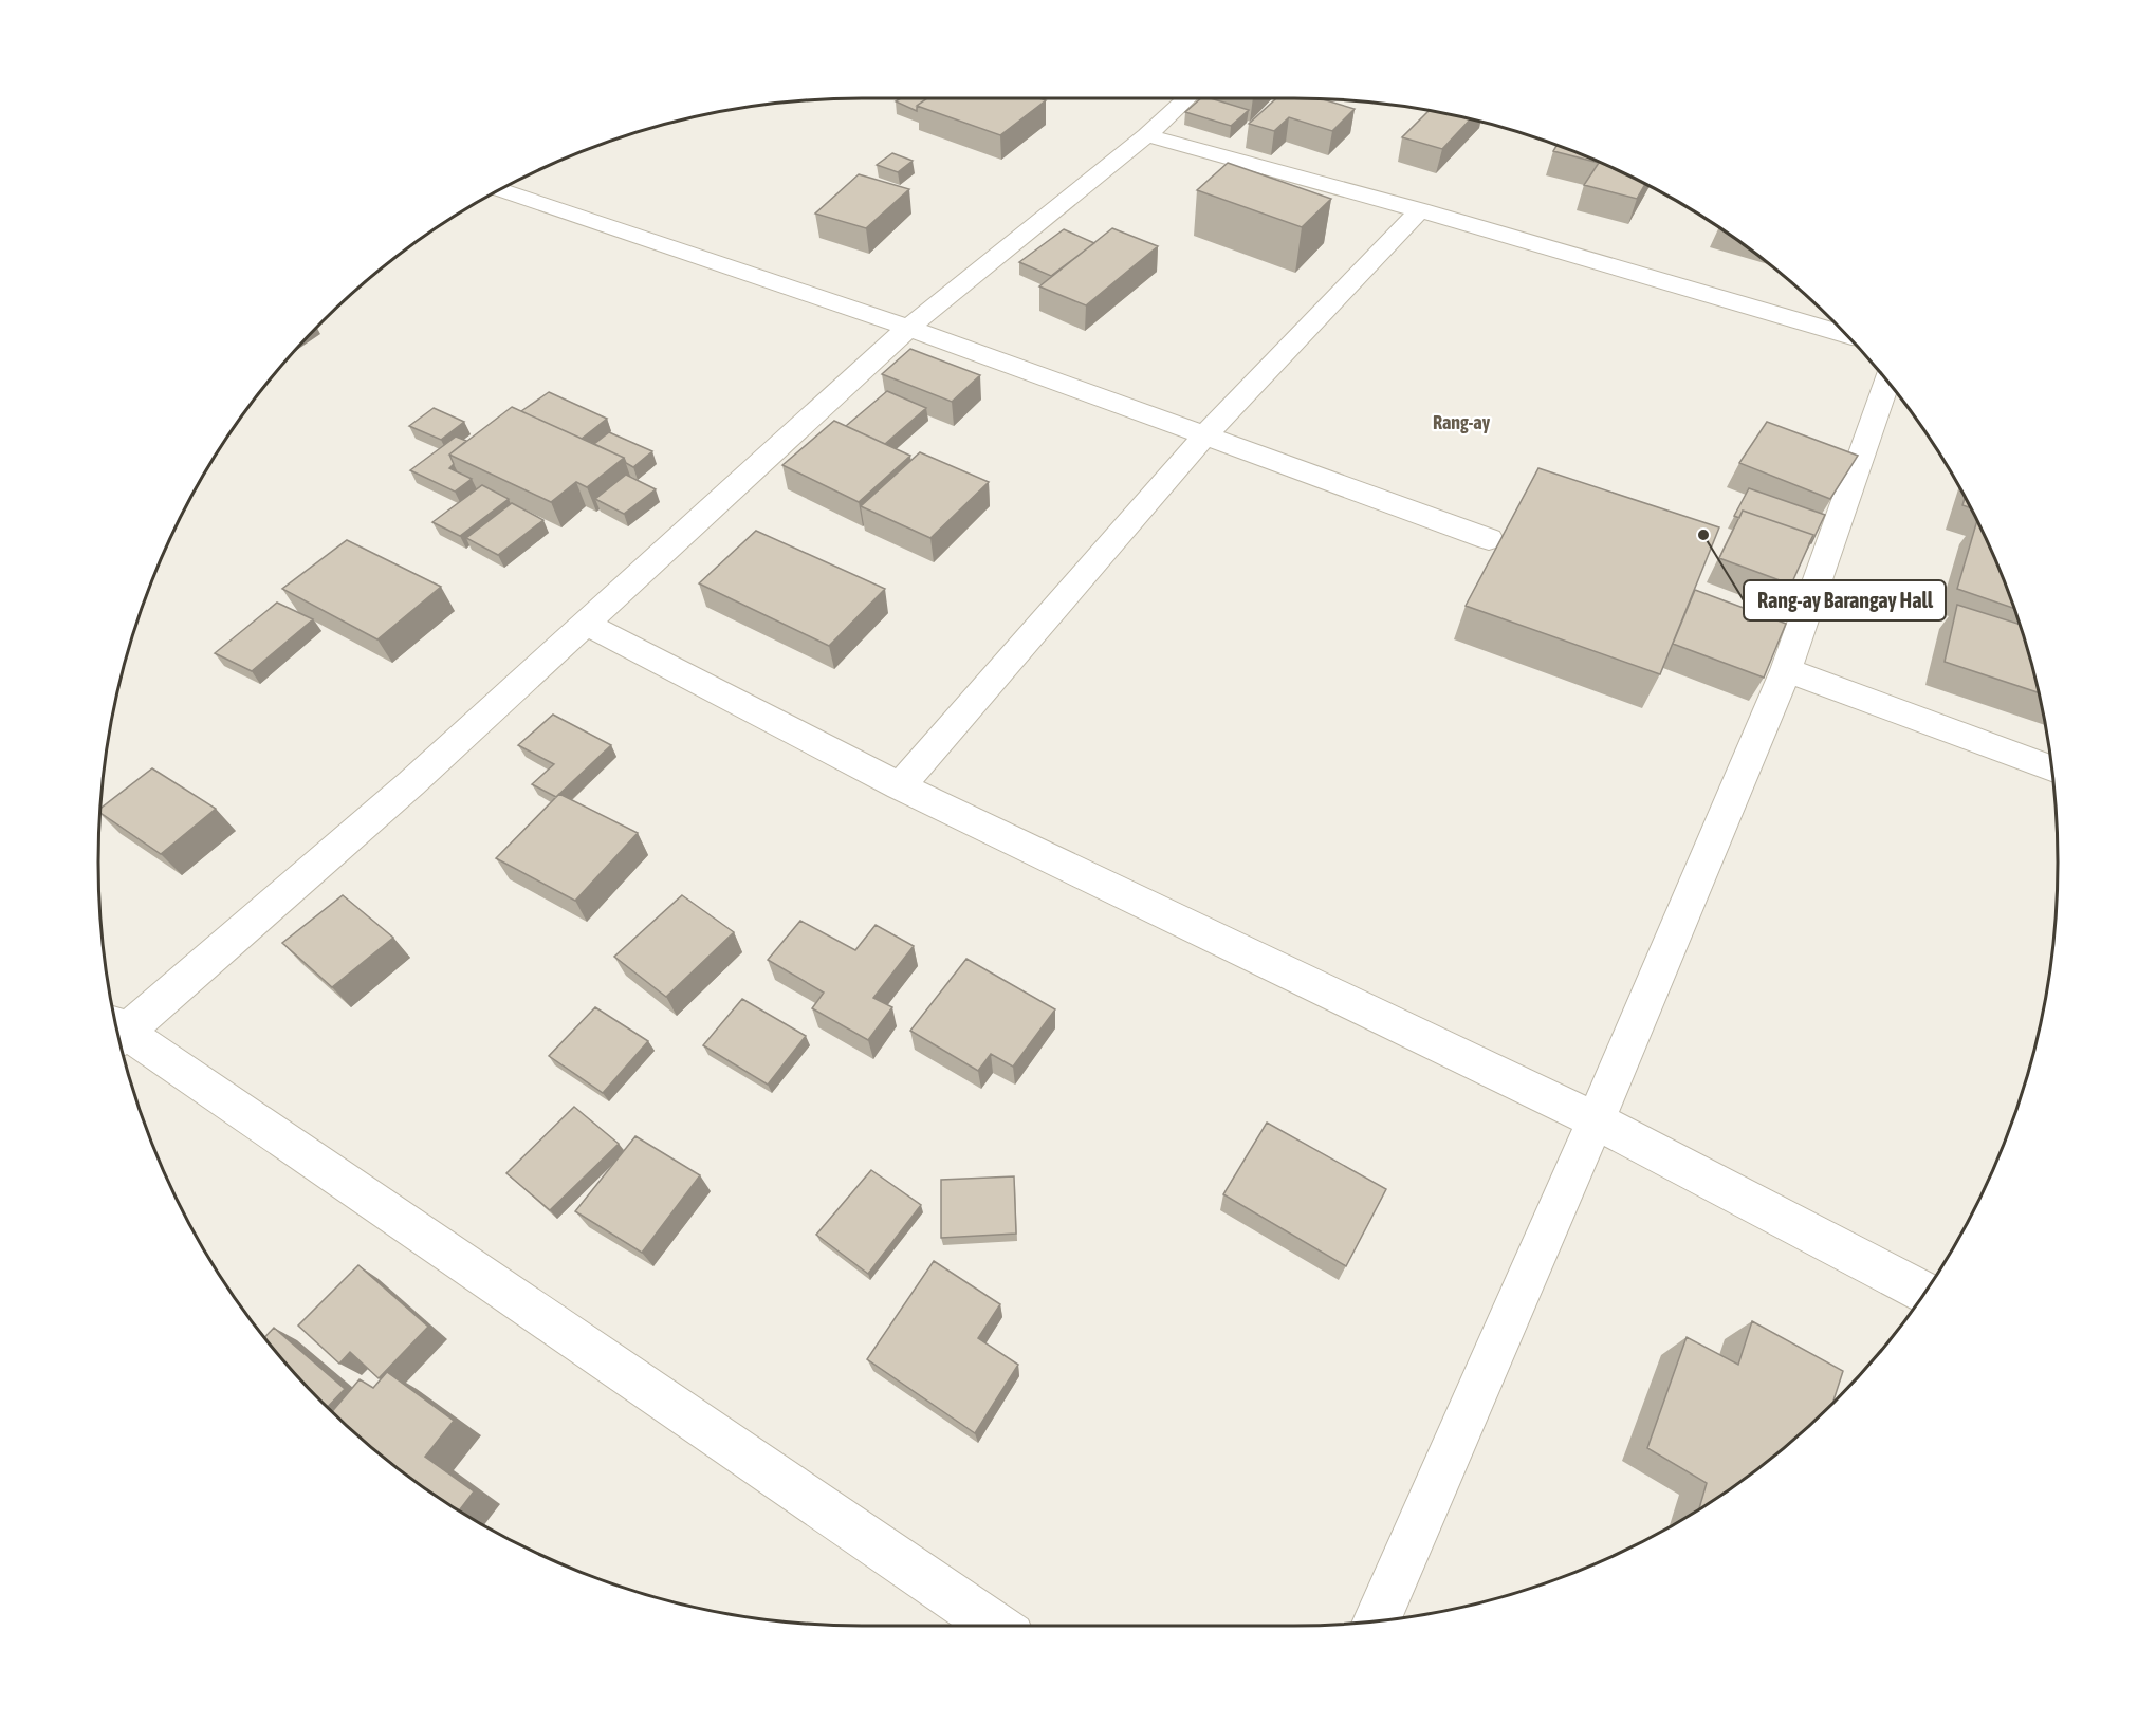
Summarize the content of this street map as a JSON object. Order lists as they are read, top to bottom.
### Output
{
  "districts": ["Rang-ay"],
  "places": ["Rang-ay Barangay Hall"]
}
